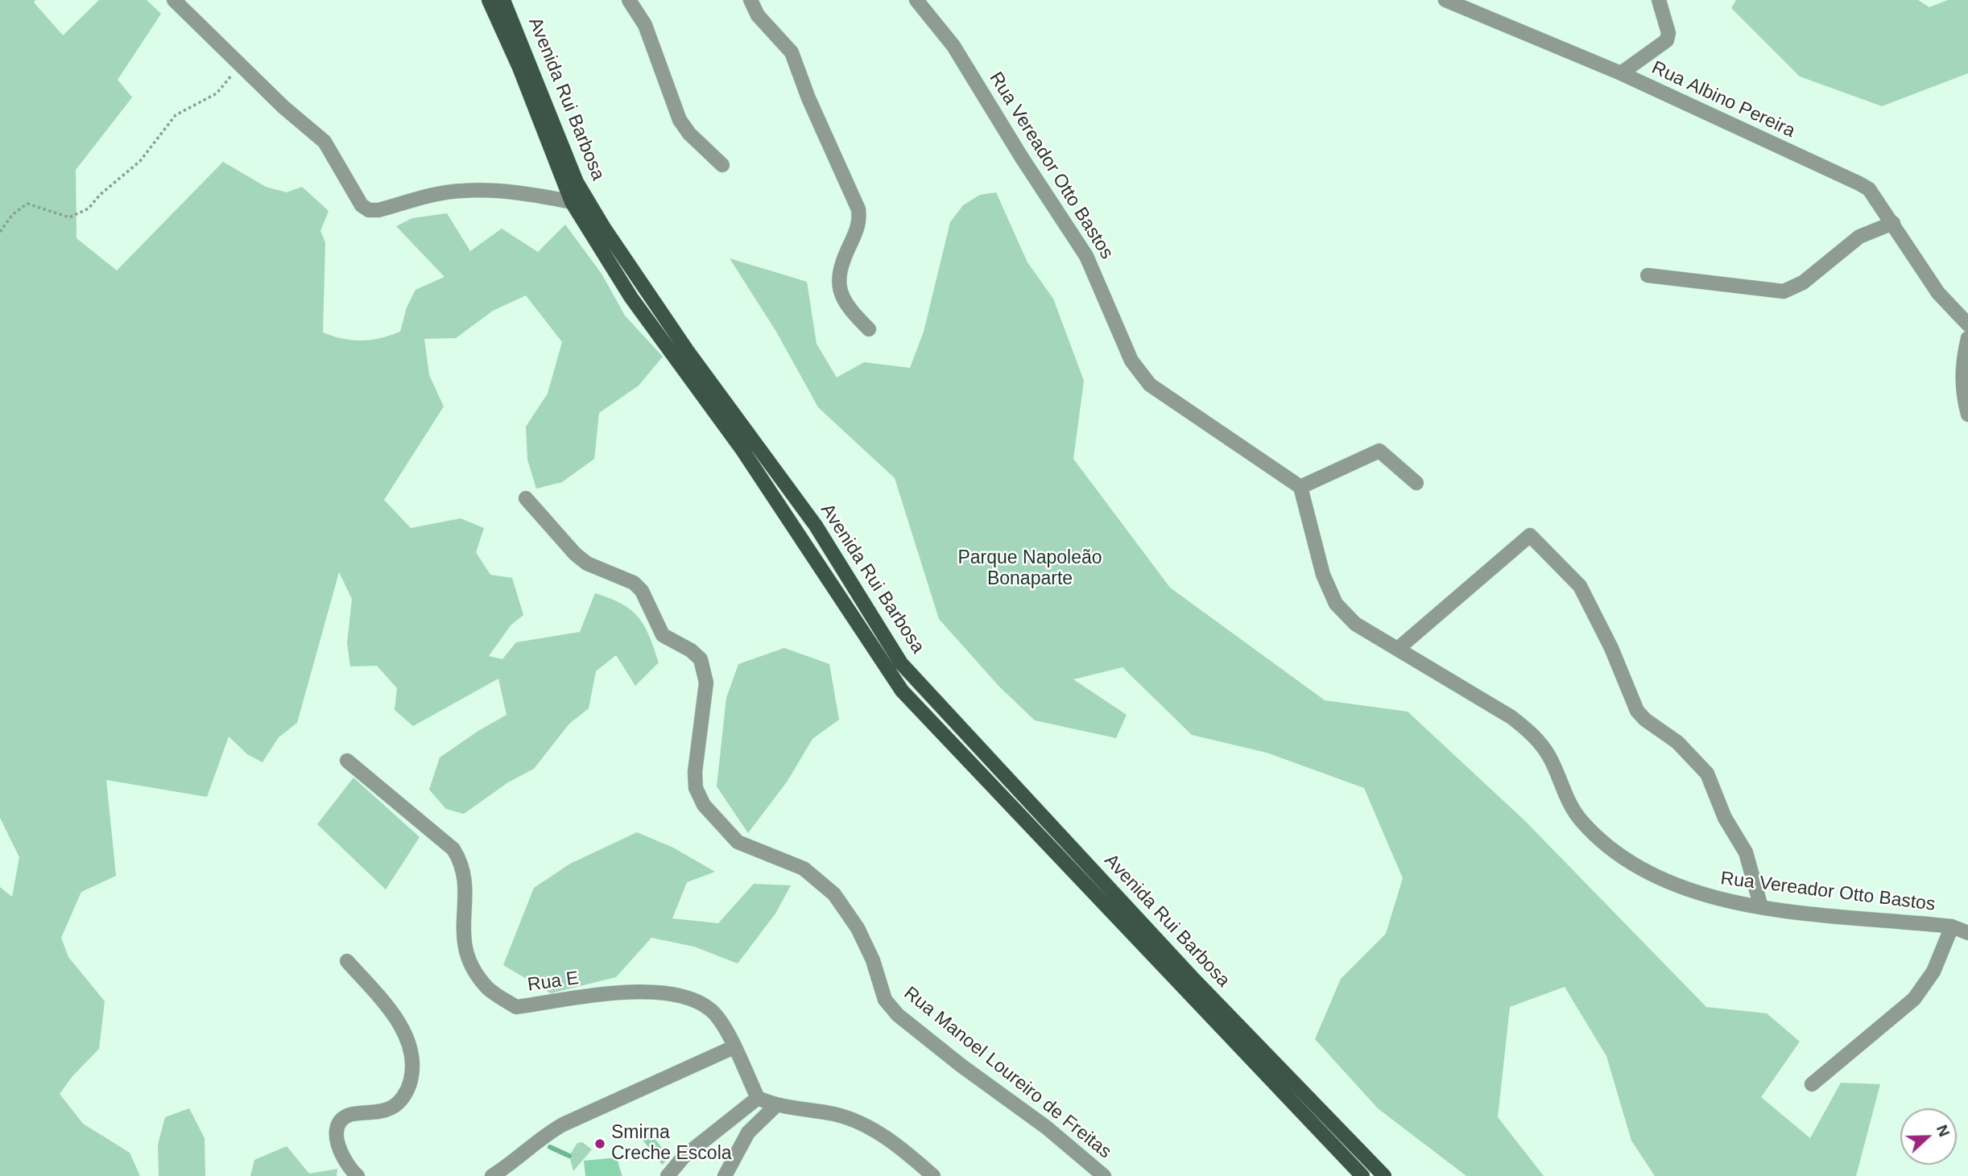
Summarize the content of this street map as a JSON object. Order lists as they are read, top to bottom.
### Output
{
  "streets": {
    "main road": ["Avenida Rui Barbosa"],
    "street": [
      "Rua Albino Pereira",
      "Rua Vereador Otto Bastos",
      "Rua E",
      "Rua Manoel Loureiro de Freitas"
    ]
  },
  "parks": ["Parque Napoleão Bonaparte"],
  "places": ["Smirna Creche Escola"],
  "north": "right"
}
